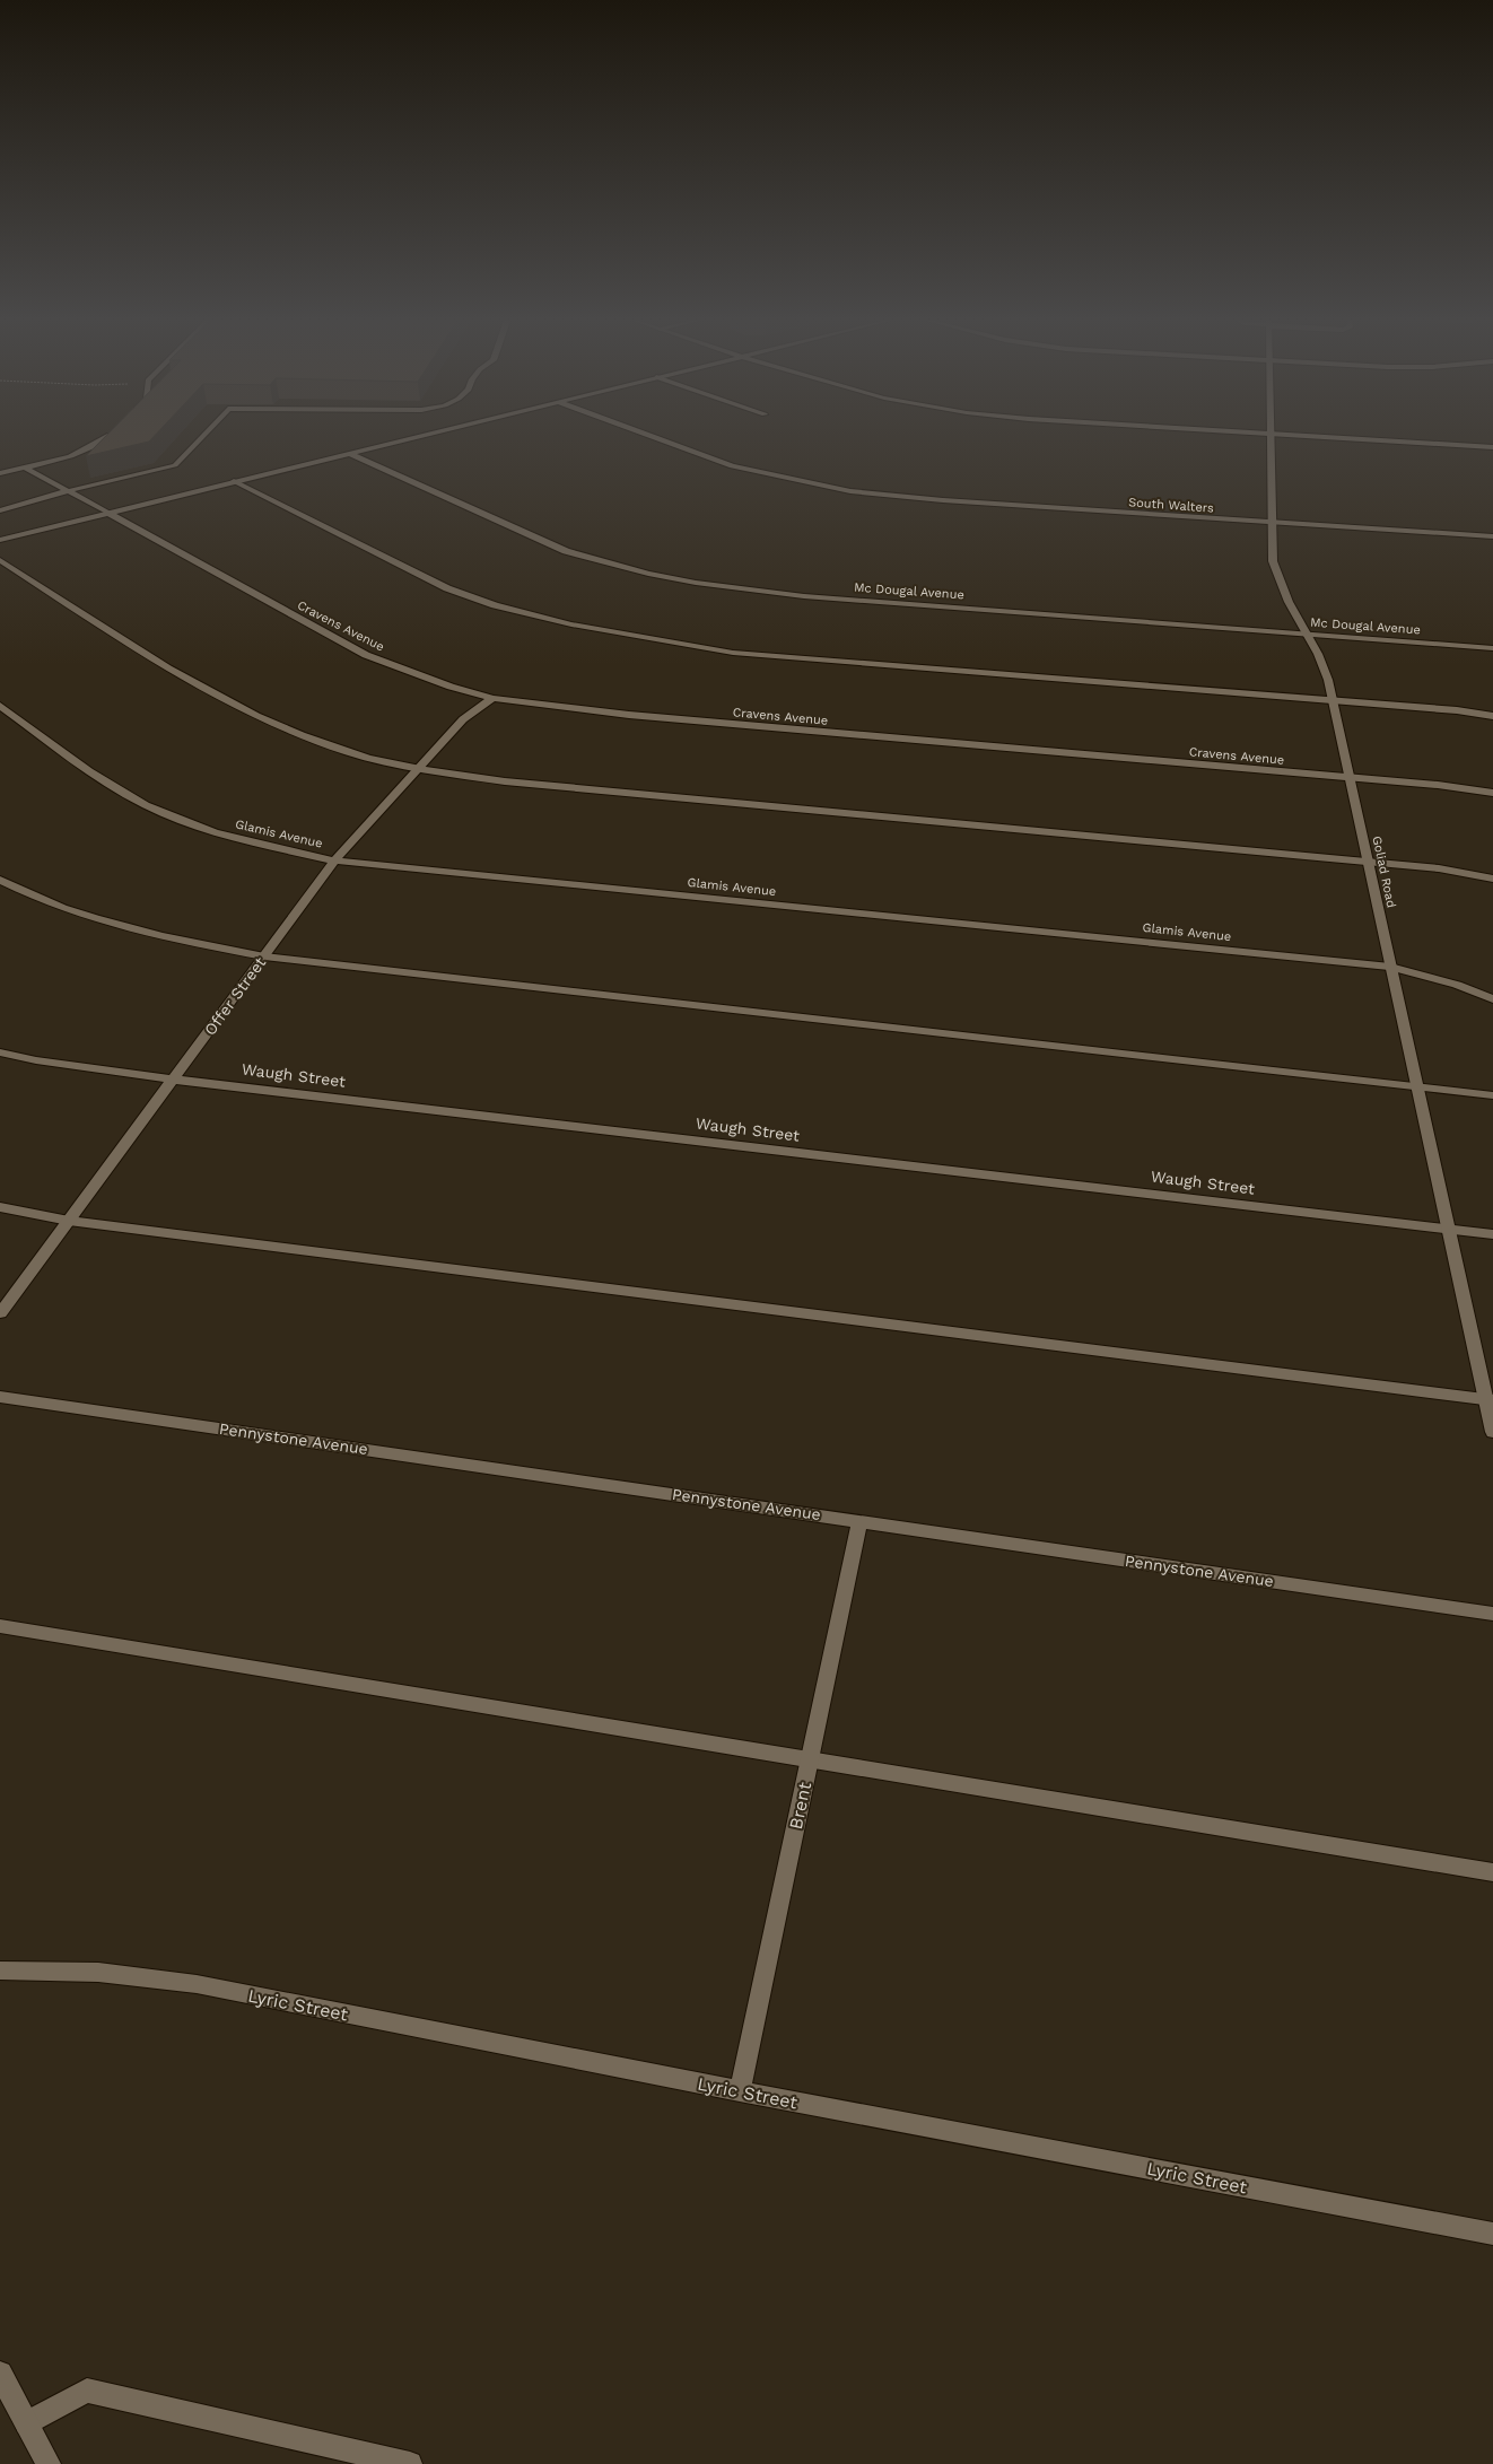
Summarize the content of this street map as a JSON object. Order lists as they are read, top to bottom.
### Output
{
  "streets": {
    "street": [
      "South Walters",
      "Mc Dougal Avenue",
      "Cravens Avenue",
      "Glamis Avenue",
      "Goliad Road",
      "Offer Street",
      "Waugh Street",
      "Pennystone Avenue",
      "Brent",
      "Lyric Street"
    ]
  },
  "crossings": [
    ["South Walters", "Goliad Road"],
    ["Mc Dougal Avenue", "Goliad Road"],
    ["Cravens Avenue", "Goliad Road"],
    ["Cravens Avenue", "Offer Street"],
    ["Glamis Avenue", "Goliad Road"],
    ["Glamis Avenue", "Offer Street"],
    ["Goliad Road", "Waugh Street"],
    ["Offer Street", "Waugh Street"],
    ["Pennystone Avenue", "Brent"],
    ["Brent", "Lyric Street"]
  ]
}
